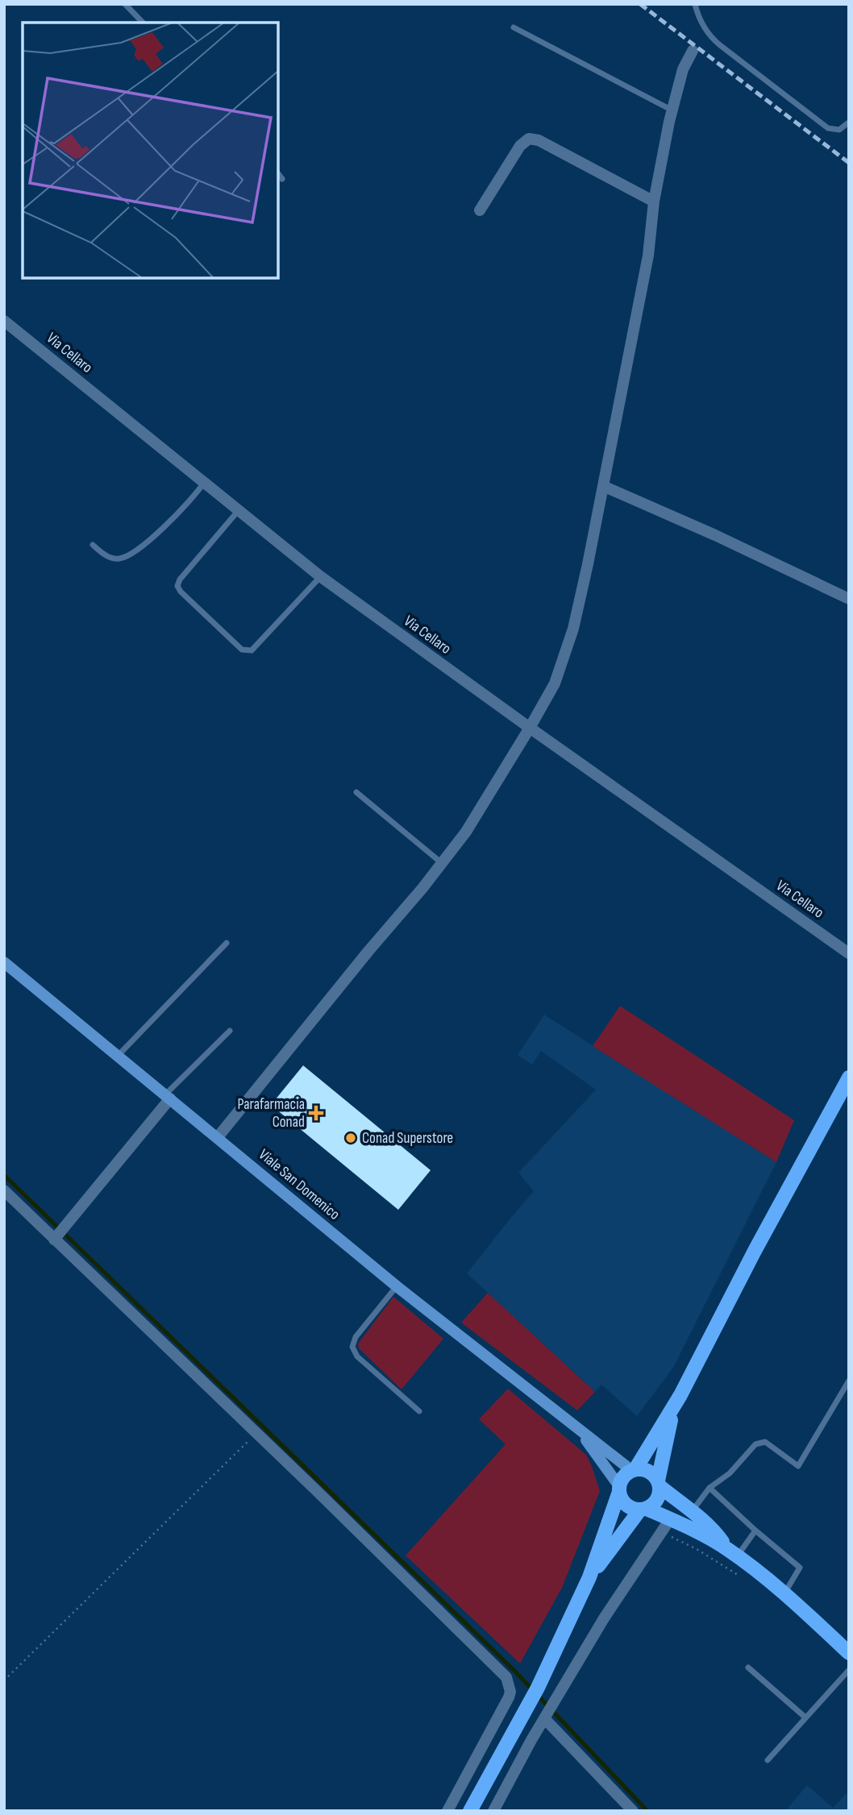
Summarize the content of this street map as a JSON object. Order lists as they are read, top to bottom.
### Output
{
  "streets": {
    "main road": ["Viale San Domenico"],
    "street": ["Via Cellaro"]
  },
  "places": {
    "health": ["Parafarmacia Conad"],
    "other": ["Conad Superstore"]
  }
}
